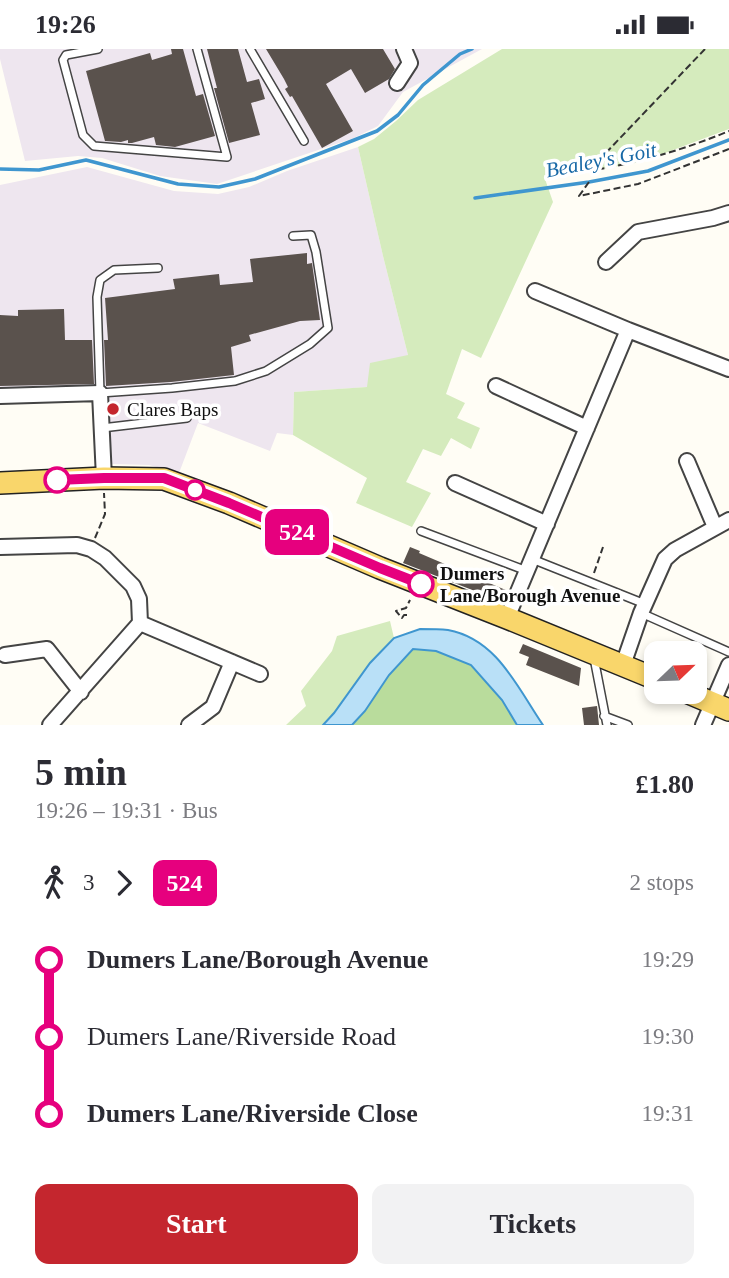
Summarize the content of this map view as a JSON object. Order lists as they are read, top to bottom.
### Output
{
  "water": ["Bealey's Goit"],
  "places": ["Clares Baps", "Dumers Lane/Borough Avenue"],
  "lines": ["bus line 524"],
  "north": "top right",
  "page": {
    "status": "19:26",
    "on_map": "524",
    "heading": ["5 min", "19:26 – 19:31 · Bus", "£1.80"],
    "legs": ["3", "524", "2 stops"],
    "list": [
      {
        "name": "Dumers Lane/Borough Avenue",
        "value": "19:29"
      },
      {
        "name": "Dumers Lane/Riverside Road",
        "value": "19:30"
      },
      {
        "name": "Dumers Lane/Riverside Close",
        "value": "19:31"
      }
    ],
    "buttons": ["Start", "Tickets"]
  }
}
